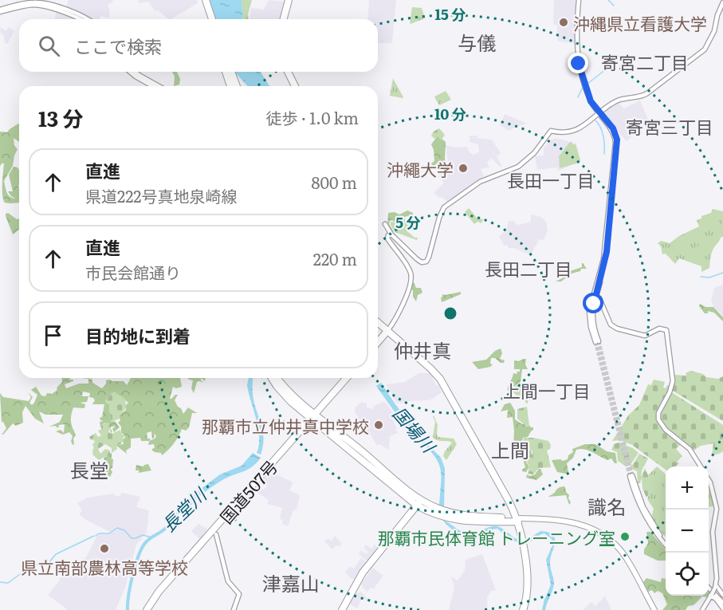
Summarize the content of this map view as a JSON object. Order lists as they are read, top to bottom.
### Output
{
  "streets": {
    "highway": ["国道507号"]
  },
  "districts": [
    "与儀",
    "寄宮二丁目",
    "寄宮三丁目",
    "長田一丁目",
    "長田二丁目",
    "仲井真",
    "上間一丁目",
    "上間",
    "長堂",
    "識名",
    "津嘉山"
  ],
  "water": ["国場川", "長堂川"],
  "places": [
    "沖縄県立看護大学",
    "沖繩大学",
    "那覇市立仲井真中学校",
    "那覇市民体育館 トレーニング室",
    "県立南部農林高等学校"
  ],
  "page": {
    "search": "ここで検索",
    "heading": ["13 分", "徒歩 · 1.0 km"],
    "list": [
      ["直進", "県道222号真地泉崎線", "800 m"],
      ["直進", "市民会館通り", "220 m"],
      "目的地に到着"
    ],
    "map_buttons": ["+", "−"]
  },
  "rings": ["15 分", "10 分", "5 分"]
}
